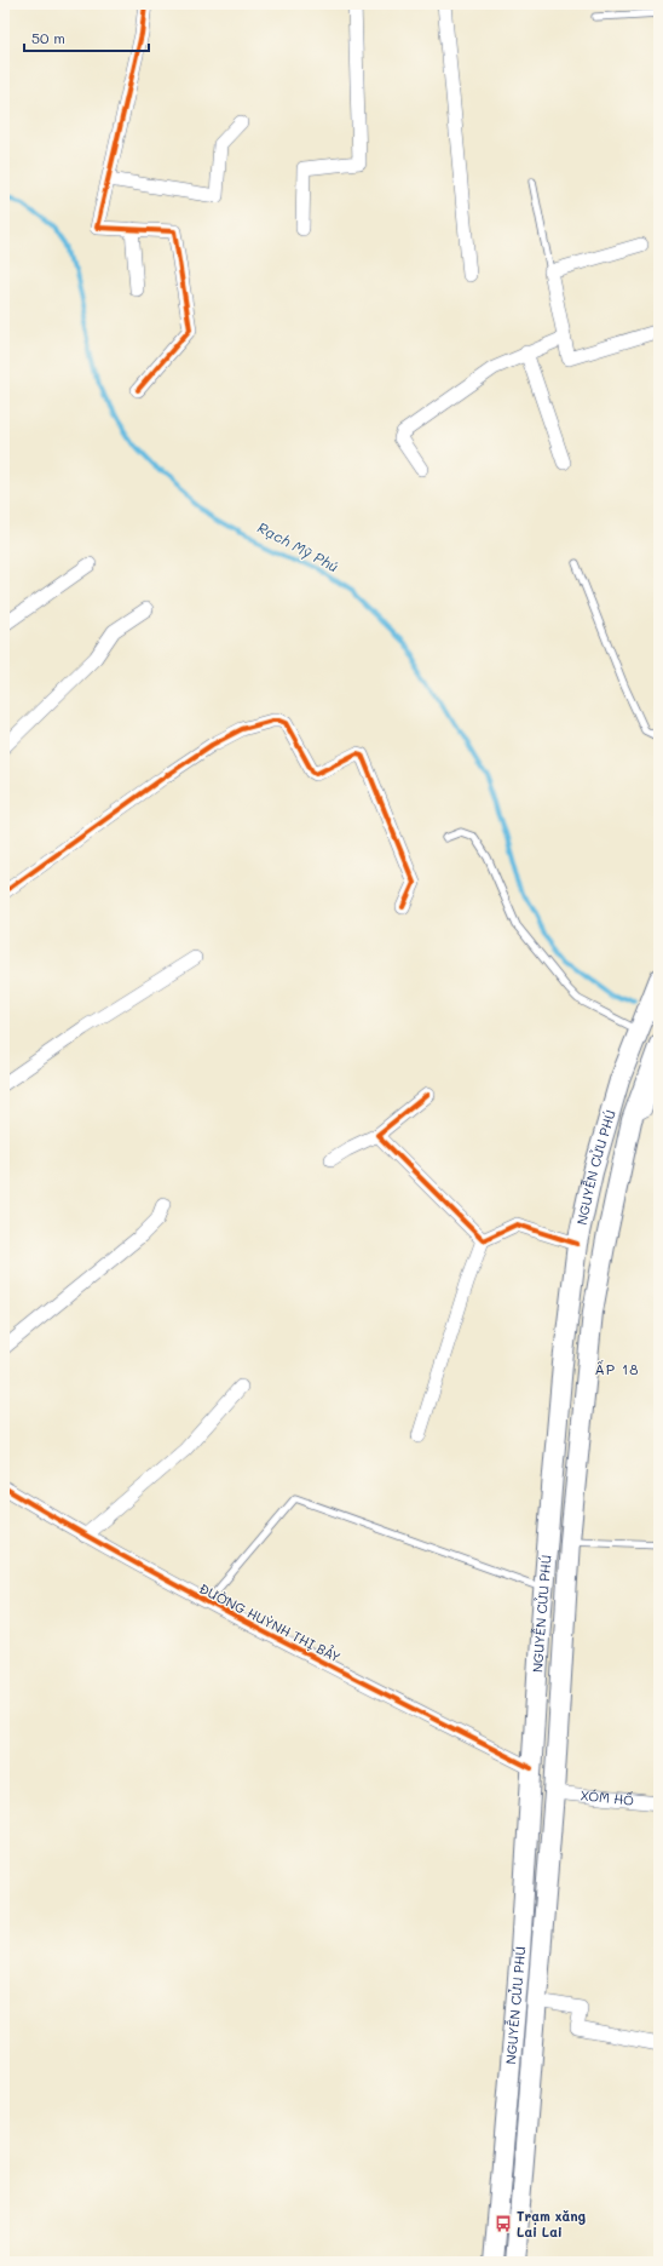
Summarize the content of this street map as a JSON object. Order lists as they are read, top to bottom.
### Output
{
  "streets": {
    "main road": ["NGUYỄN CỬU PHÚ"],
    "street": ["ĐƯỜNG HUỲNH THỊ BẢY", "XÓM HỐ"]
  },
  "crossings": [
    ["NGUYỄN CỬU PHÚ", "ĐƯỜNG HUỲNH THỊ BẢY"],
    ["NGUYỄN CỬU PHÚ", "XÓM HỐ"]
  ],
  "districts": ["ẤP 18"],
  "water": ["Rạch Mỹ Phú"],
  "places": {
    "bus stop": ["Trạm xăng Lai Lai"]
  },
  "scale_bar": "50 m"
}
